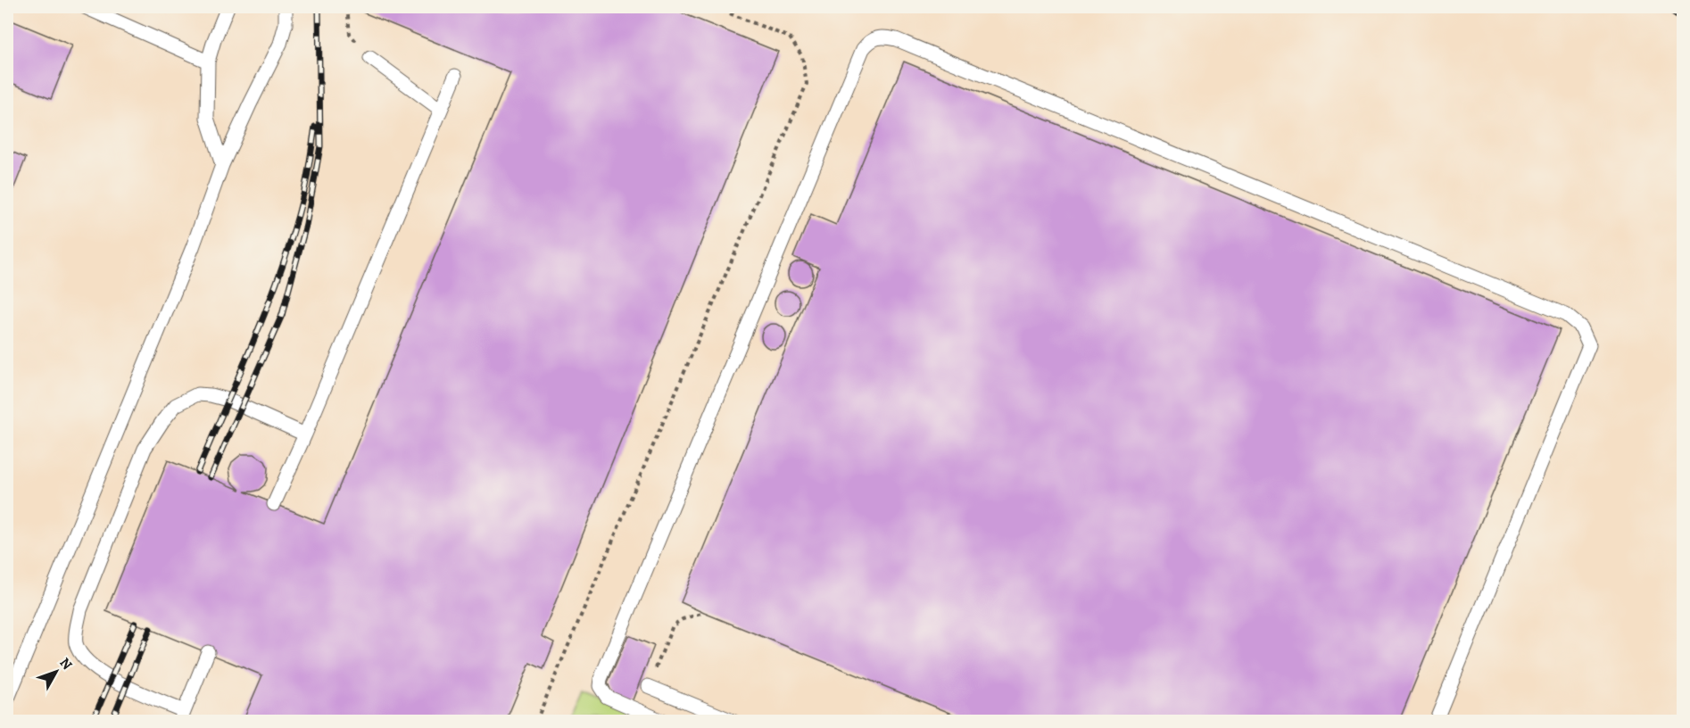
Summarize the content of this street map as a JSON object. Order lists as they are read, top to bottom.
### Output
{
  "north": "top right"
}
